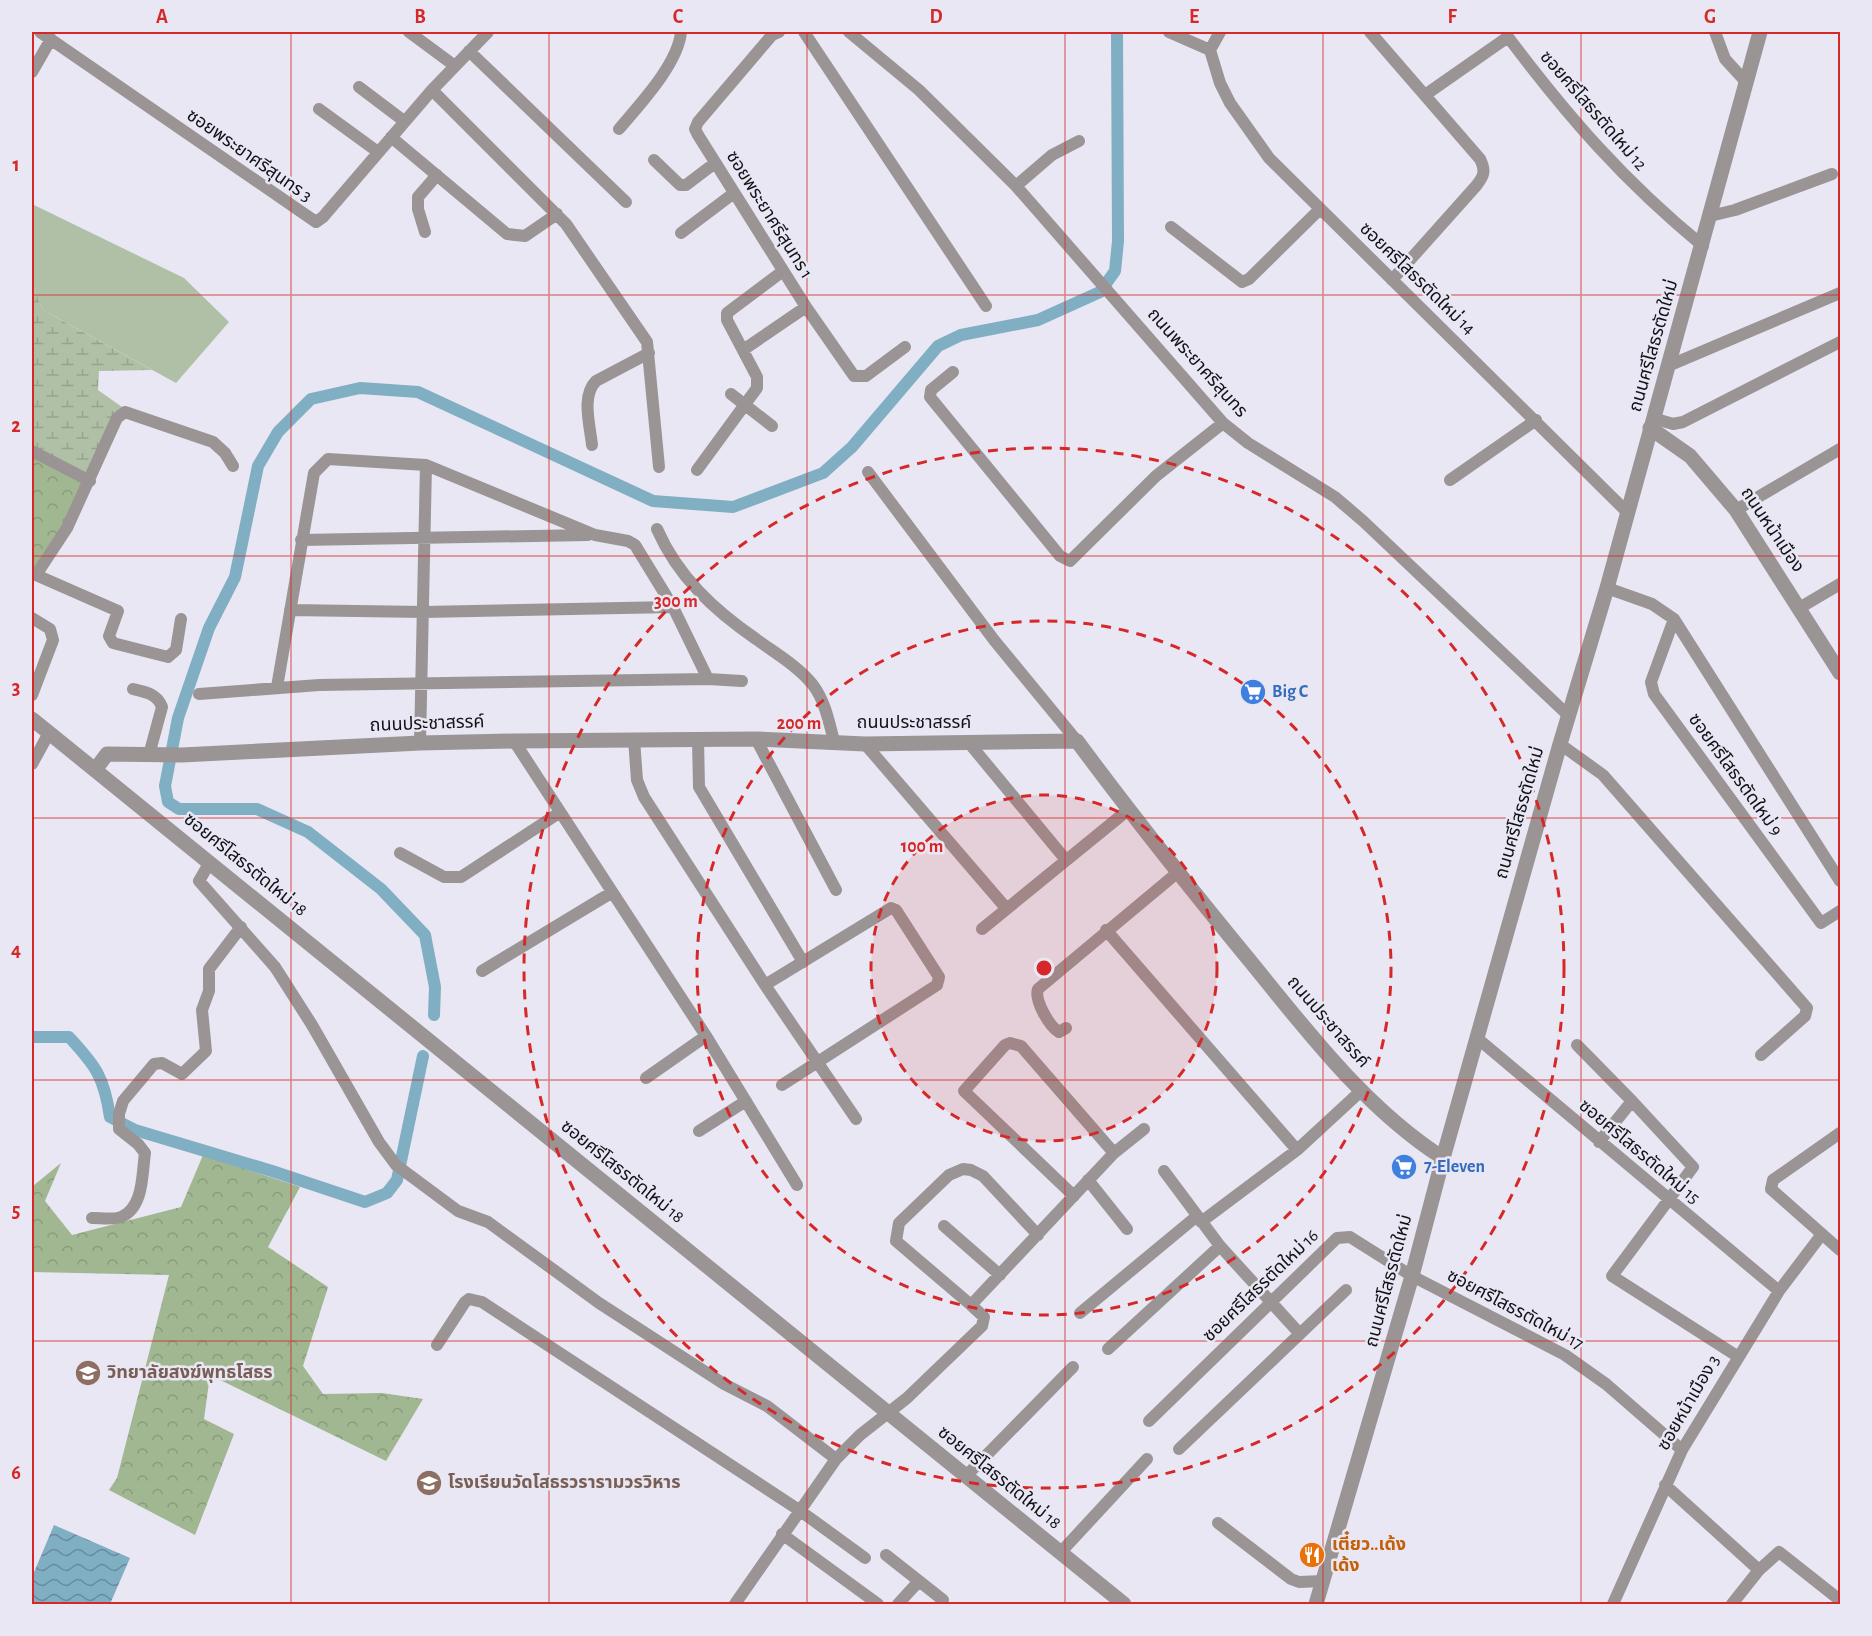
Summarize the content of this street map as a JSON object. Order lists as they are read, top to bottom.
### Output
{
  "streets": {
    "street": [
      "ซอยศรีโสธรตัดใหม่ 12",
      "ซอยพระยาศรีสุนทร 3",
      "ซอยพระยาศรีสุนทร 1",
      "ซอยศรีโสธรตัดใหม่ 14",
      "ถนนศรีโสธรตัดใหม่",
      "ถนนพระยาศรีสุนทร",
      "ถนนหน้าเมือง",
      "ถนนประชาสรรค์",
      "ซอยศรีโสธรตัดใหม่ 9",
      "ซอยศรีโสธรตัดใหม่ 18",
      "ซอยศรีโสธรตัดใหม่ 15",
      "ซอยศรีโสธรตัดใหม่ 16",
      "ซอยศรีโสธรตัดใหม่ 17",
      "ซอยหน้าเมือง 3"
    ]
  },
  "crossings": [
    ["ซอยศรีโสธรตัดใหม่ 12", "ถนนศรีโสธรตัดใหม่"],
    ["ซอยศรีโสธรตัดใหม่ 14", "ถนนศรีโสธรตัดใหม่"],
    ["ถนนศรีโสธรตัดใหม่", "ถนนพระยาศรีสุนทร"],
    ["ถนนศรีโสธรตัดใหม่", "ถนนหน้าเมือง"],
    ["ถนนศรีโสธรตัดใหม่", "ถนนประชาสรรค์"],
    ["ถนนศรีโสธรตัดใหม่", "ซอยศรีโสธรตัดใหม่ 9"],
    ["ถนนศรีโสธรตัดใหม่", "ซอยศรีโสธรตัดใหม่ 15"],
    ["ถนนศรีโสธรตัดใหม่", "ซอยศรีโสธรตัดใหม่ 16"],
    ["ถนนศรีโสธรตัดใหม่", "ซอยศรีโสธรตัดใหม่ 17"],
    ["ถนนประชาสรรค์", "ซอยศรีโสธรตัดใหม่ 18"],
    ["ซอยศรีโสธรตัดใหม่ 15", "ซอยหน้าเมือง 3"],
    ["ซอยศรีโสธรตัดใหม่ 16", "ซอยศรีโสธรตัดใหม่ 17"],
    ["ซอยศรีโสธรตัดใหม่ 17", "ซอยหน้าเมือง 3"]
  ],
  "places": {
    "supermarket": ["Big C", "7-Eleven"],
    "school or university": ["วิทยาลัยสงฆ์พุทธโสธร", "โรงเรียนวัดโสธรวรารามวรวิหาร"],
    "restaurant": ["เตี๋ยว..เด้ง เด้ง"]
  },
  "grid": {
    "columns": [
      "A",
      "B",
      "C",
      "D",
      "E",
      "F",
      "G"
    ],
    "rows": [
      "1",
      "2",
      "3",
      "4",
      "5",
      "6"
    ]
  },
  "rings": ["300 m", "200 m", "100 m"]
}
